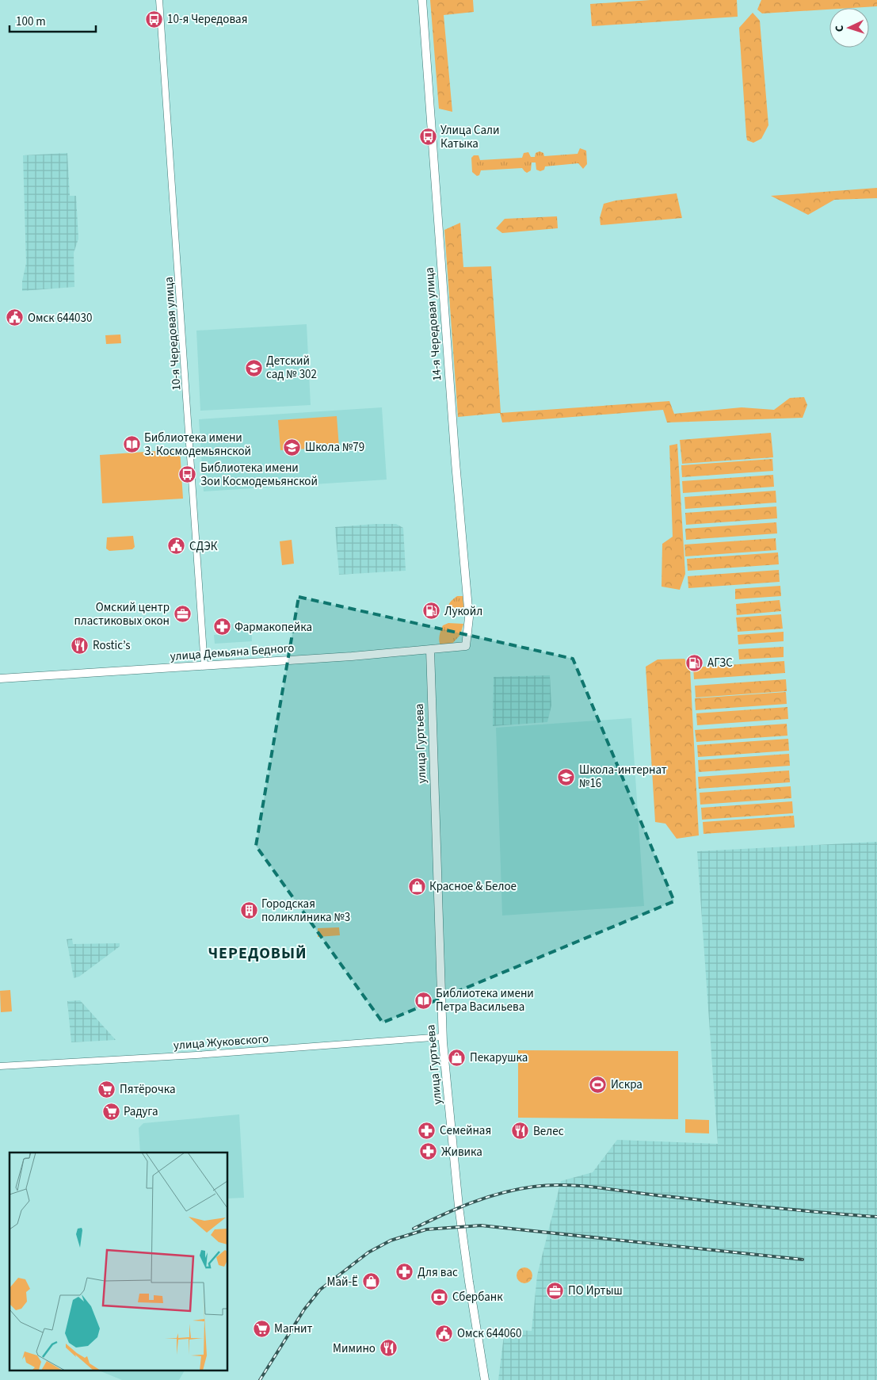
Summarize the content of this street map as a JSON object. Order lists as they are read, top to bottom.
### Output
{
  "streets": {
    "main road": ["14-я Чередовая улица", "улица Демьяна Бедного", "улица Гуртьева"],
    "street": ["10-я Чередовая улица", "улица Жуковского"]
  },
  "crossings": [
    ["14-я Чередовая улица", "улица Демьяна Бедного"],
    ["10-я Чередовая улица", "улица Демьяна Бедного"],
    ["улица Демьяна Бедного", "улица Гуртьева"],
    ["улица Гуртьева", "улица Жуковского"]
  ],
  "districts": ["ЧЕРЕДОВЫЙ"],
  "places": {
    "bus stop": ["10-я Чередовая", "Улица Сали Катыка", "Библиотека имени Зои Космодемьянской"],
    "public building": ["Омск 644030", "СДЭК", "Омск 644060"],
    "school or university": ["Детский сад № 302", "Школа №79", "Школа-интернат №16"],
    "library": ["Библиотека имени З. Космодемьянской", "Библиотека имени Петра Васильева"],
    "fuel station": ["Лукойл", "АГЗС"],
    "office": ["Омский центр пластиковых окон", "ПО Иртыш"],
    "pharmacy": [
      "Фармакопейка",
      "Семейная",
      "Живика",
      "Для вас"
    ],
    "restaurant": ["Rostic’s", "Велес", "Мимино"],
    "shop": ["Красное & Белое", "Пекарушка", "Май-Ё"],
    "building": ["Городская поликлиника №3"],
    "sports": ["Искра"],
    "supermarket": ["Пятёрочка", "Радуга", "Магнит"],
    "bank": ["Сбербанк"]
  },
  "scale_bar": "100 m",
  "north": "left"
}
